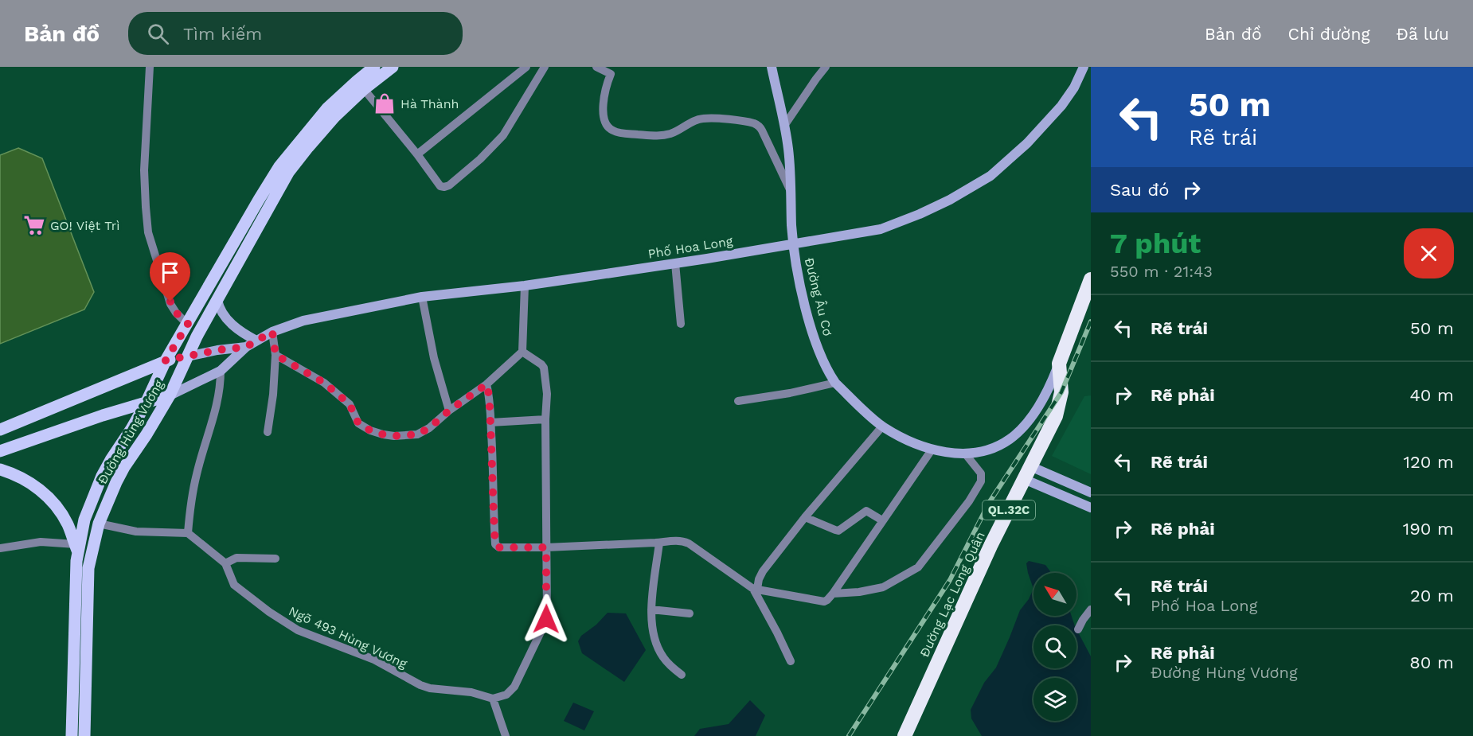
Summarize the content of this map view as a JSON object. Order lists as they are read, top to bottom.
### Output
{
  "streets": {
    "highway": ["QL.32C", "Đường Lạc Long Quân"],
    "main road": ["Đường Hùng Vương"],
    "street": ["Phố Hoa Long", "Đường Âu Cơ", "Ngõ 493 Hùng Vương"]
  },
  "crossings": [
    ["Phố Hoa Long", "Đường Âu Cơ"],
    ["Phố Hoa Long", "Đường Hùng Vương"],
    ["Đường Âu Cơ", "Đường Lạc Long Quân"]
  ],
  "places": {
    "shop": ["Hà Thành"],
    "supermarket": ["GO! Việt Trì"]
  },
  "north": "top left",
  "page": {
    "header": "Bản đồ",
    "search": "Tìm kiếm",
    "nav": ["Bản đồ", "Chỉ đường", "Đã lưu"],
    "turn": ["50 m", "Rẽ trái"],
    "then": "Sau đó",
    "heading": ["7 phút", "550 m · 21:43"],
    "list": [
      {
        "name": "Rẽ trái",
        "value": "50 m"
      },
      {
        "name": "Rẽ phải",
        "value": "40 m"
      },
      {
        "name": "Rẽ trái",
        "value": "120 m"
      },
      {
        "name": "Rẽ phải",
        "value": "190 m"
      },
      {
        "name": "Rẽ trái",
        "note": "Phố Hoa Long",
        "value": "20 m"
      },
      {
        "name": "Rẽ phải",
        "note": "Đường Hùng Vương",
        "value": "80 m"
      }
    ]
  }
}
